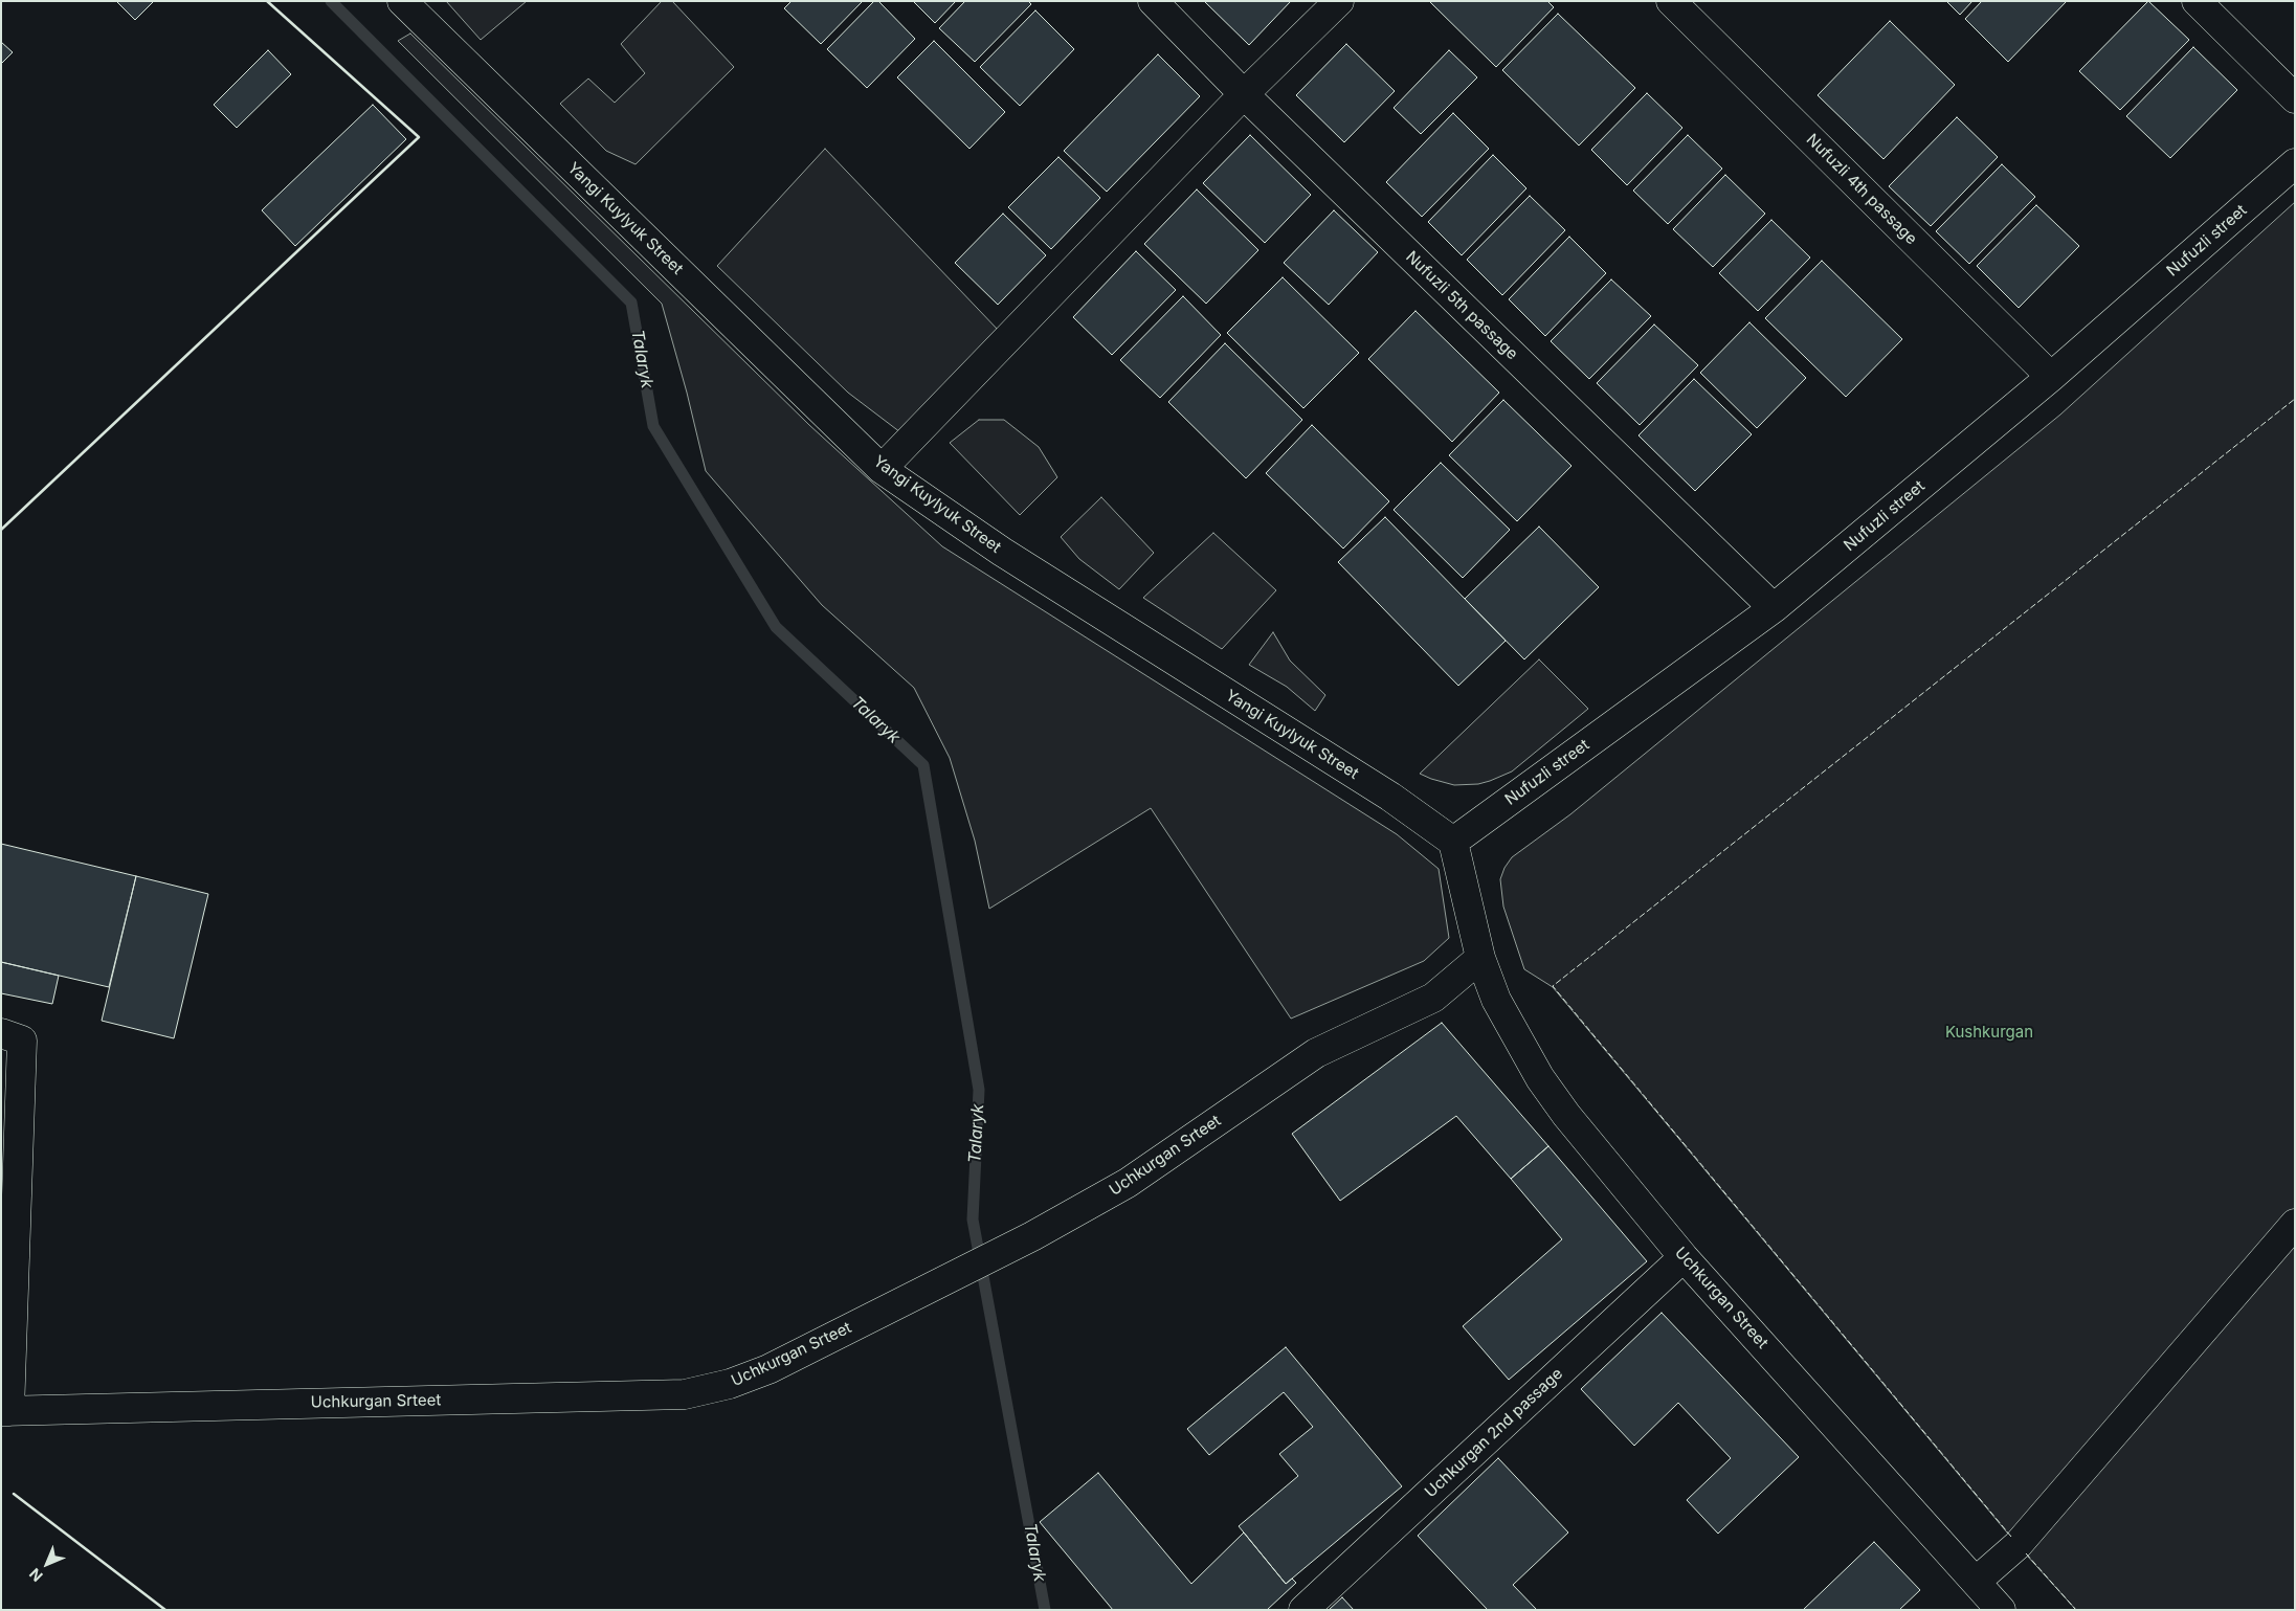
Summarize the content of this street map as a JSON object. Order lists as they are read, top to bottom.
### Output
{
  "streets": {
    "street": [
      "Nufuzli 4th passage",
      "Yangi Kuylyuk Street",
      "Nufuzli street",
      "Nufuzli 5th passage",
      "Uchkurgan Srteet",
      "Uchkurgan Street",
      "Uchkurgan 2nd passage"
    ]
  },
  "crossings": [
    ["Nufuzli 4th passage", "Nufuzli street"],
    ["Yangi Kuylyuk Street", "Nufuzli street"],
    ["Nufuzli street", "Nufuzli 5th passage"],
    ["Uchkurgan Srteet", "Uchkurgan Street"],
    ["Uchkurgan Street", "Uchkurgan 2nd passage"]
  ],
  "water": ["Talaryk"],
  "parks": ["Kushkurgan"],
  "north": "bottom left"
}
